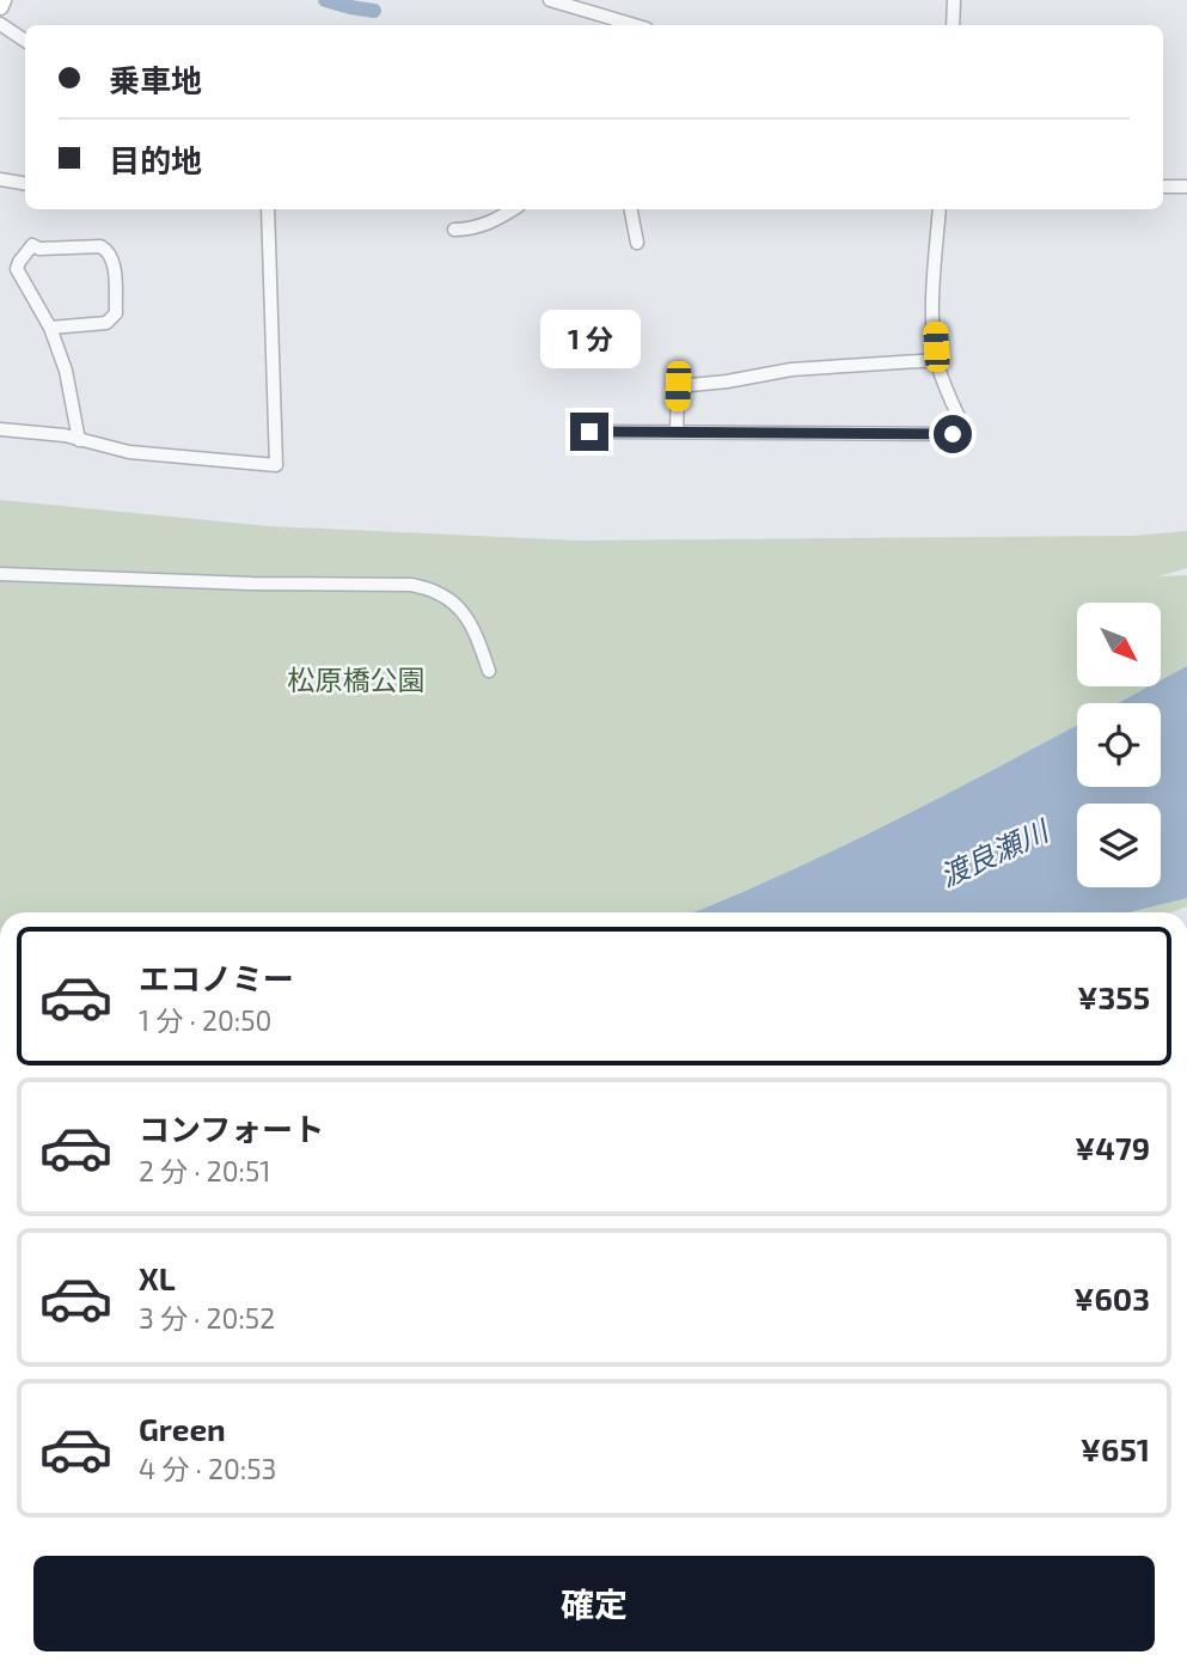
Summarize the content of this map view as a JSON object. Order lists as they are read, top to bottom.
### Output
{
  "water": ["渡良瀬川"],
  "parks": ["松原橋公園"],
  "north": "bottom right",
  "page": {
    "banner": ["乗車地", "目的地"],
    "bubble": "1 分",
    "list": [
      {
        "name": "エコノミー",
        "note": "1 分 · 20:50",
        "value": "¥355"
      },
      {
        "name": "コンフォート",
        "note": "2 分 · 20:51",
        "value": "¥479"
      },
      {
        "name": "XL",
        "note": "3 分 · 20:52",
        "value": "¥603"
      },
      {
        "name": "Green",
        "note": "4 分 · 20:53",
        "value": "¥651"
      }
    ],
    "buttons": "確定"
  }
}
